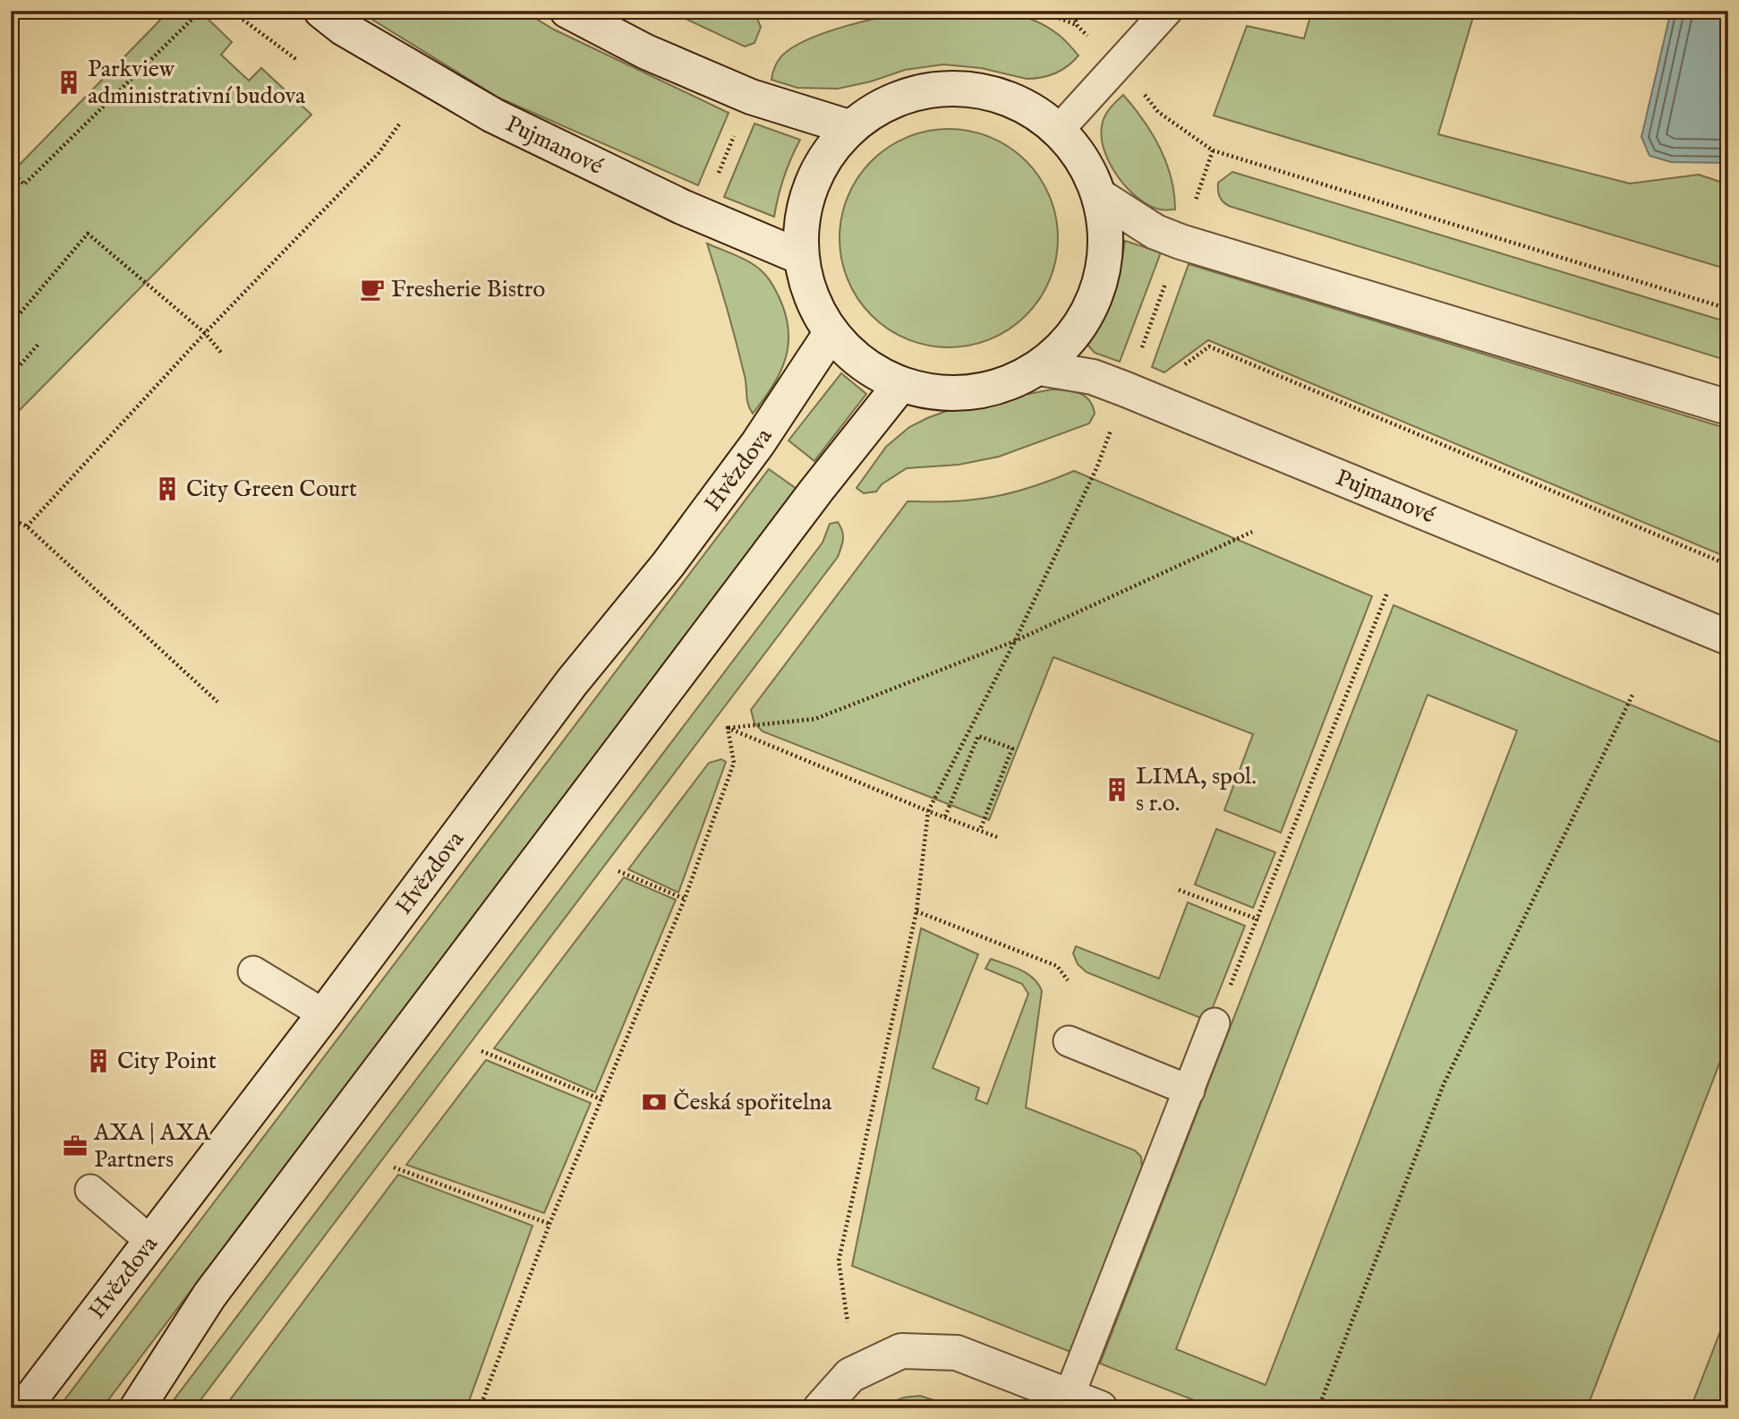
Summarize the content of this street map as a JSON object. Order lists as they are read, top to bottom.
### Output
{
  "streets": {
    "street": ["Pujmanové", "Hvězdova"]
  },
  "places": {
    "building": [
      "Parkview administrativní budova",
      "City Green Court",
      "LIMA, spol. s r.o.",
      "City Point"
    ],
    "cafe": ["Fresherie Bistro"],
    "bank": ["Česká spořitelna"],
    "office": ["AXA | AXA Partners"]
  }
}
